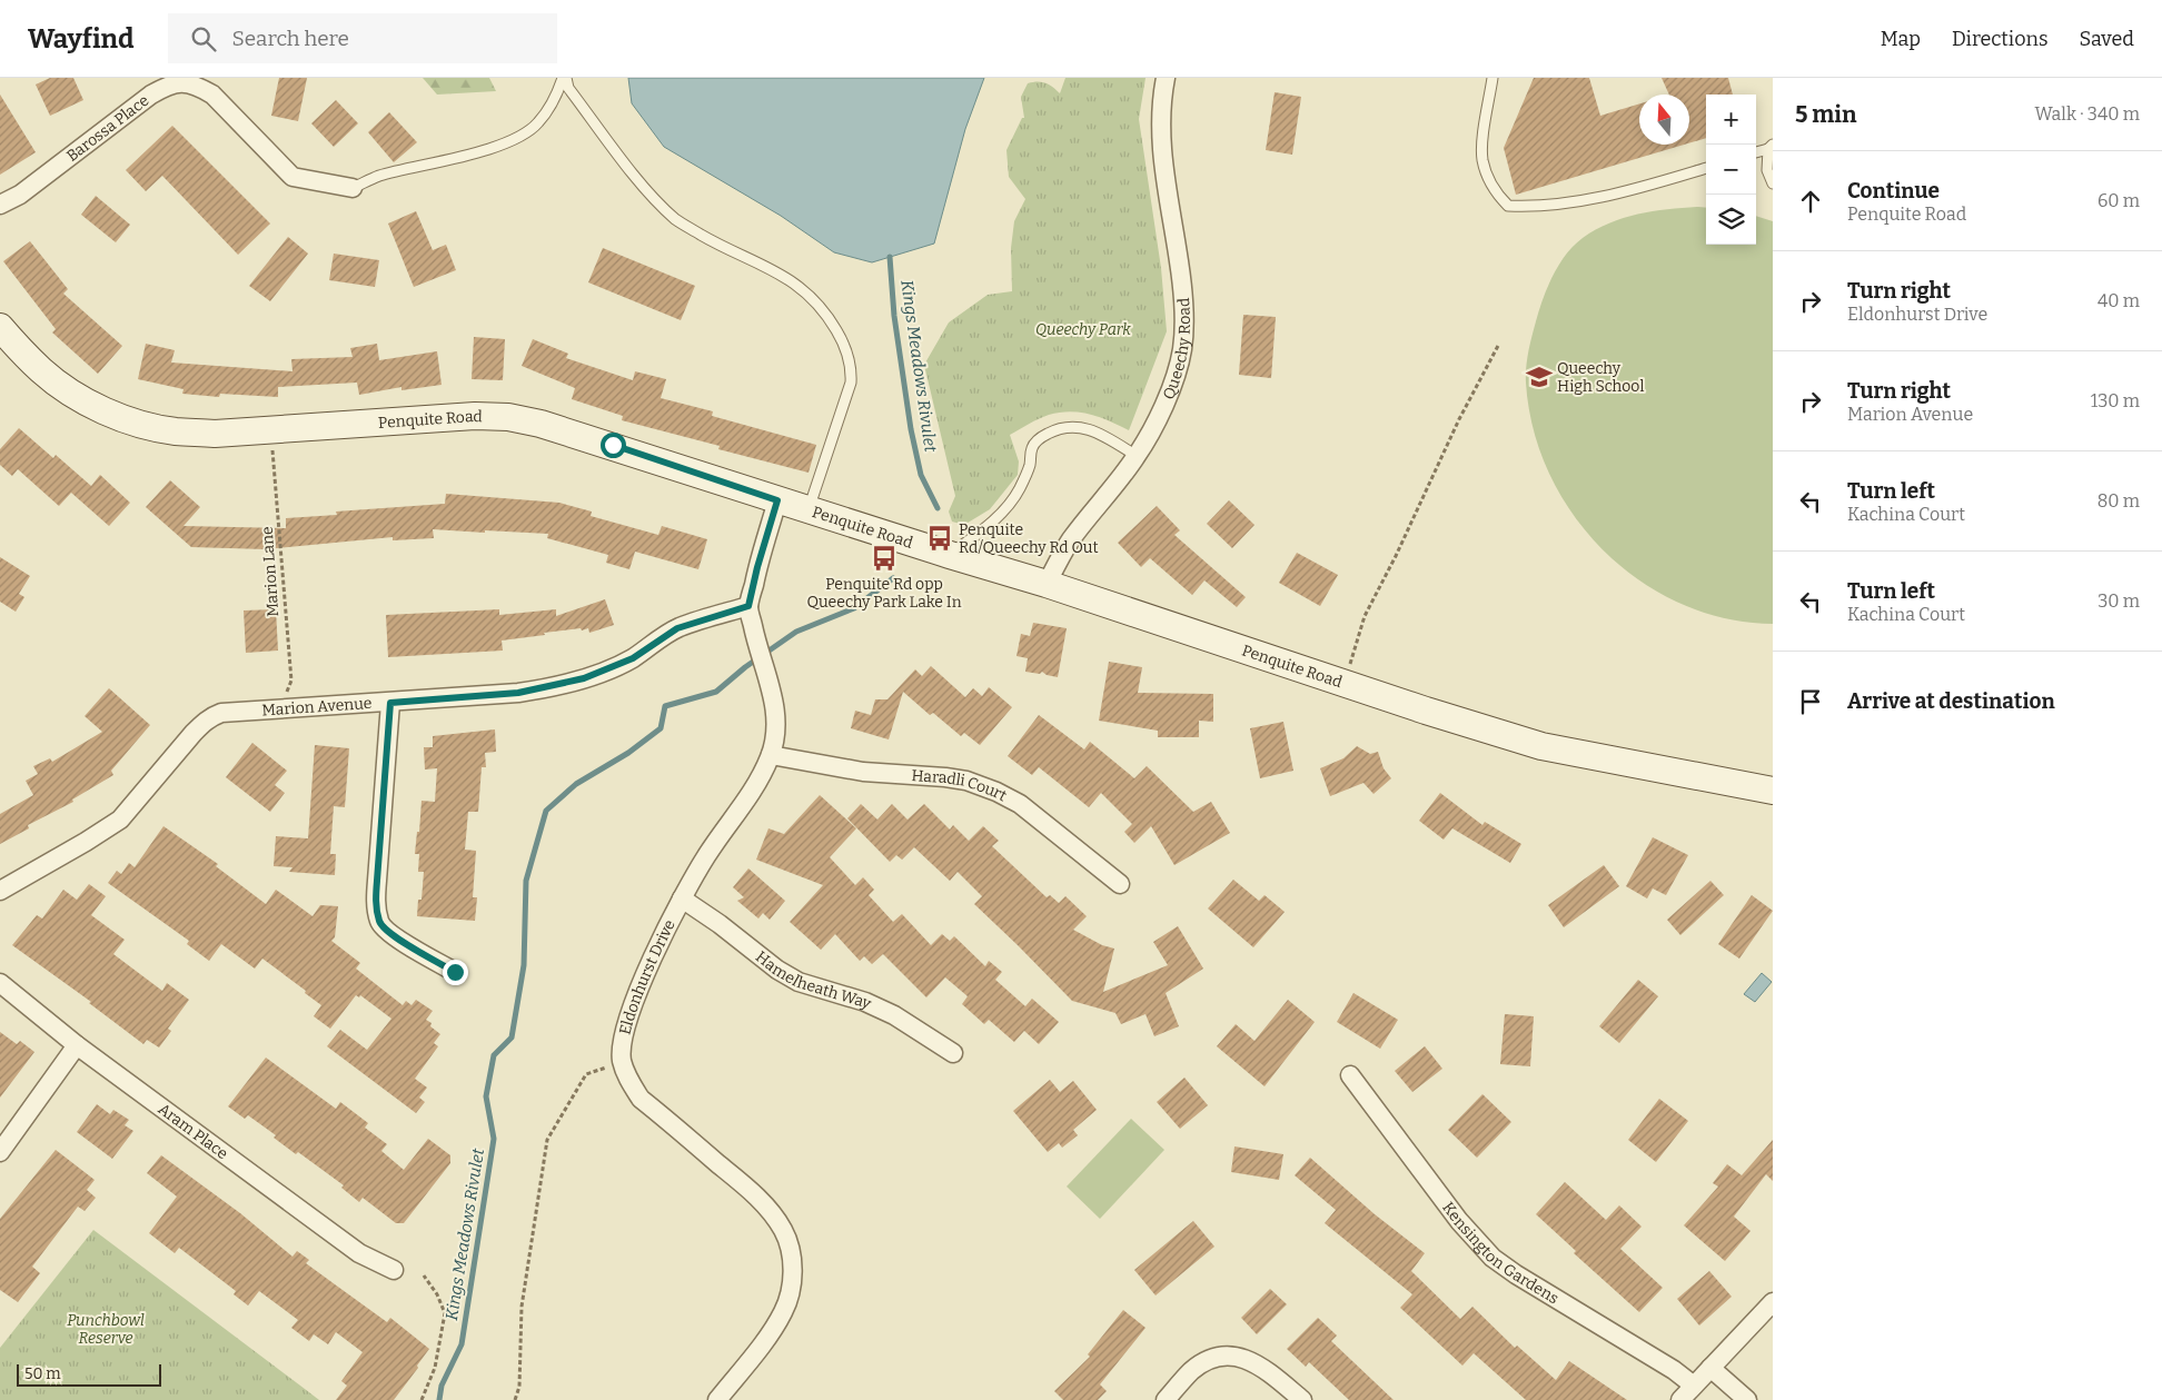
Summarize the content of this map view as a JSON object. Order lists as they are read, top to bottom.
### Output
{
  "streets": {
    "street": [
      "Barossa Place",
      "Queechy Road",
      "Penquite Road",
      "Marion Avenue",
      "Haradli Court",
      "Eldonhurst Drive",
      "Hamelheath Way",
      "Aram Place",
      "Kensington Gardens"
    ],
    "path": ["Marion Lane"]
  },
  "crossings": [
    ["Queechy Road", "Penquite Road"],
    ["Penquite Road", "Marion Lane"],
    ["Penquite Road", "Eldonhurst Drive"],
    ["Marion Lane", "Marion Avenue"],
    ["Marion Avenue", "Eldonhurst Drive"],
    ["Haradli Court", "Eldonhurst Drive"],
    ["Eldonhurst Drive", "Hamelheath Way"]
  ],
  "water": ["Kings Meadows Rivulet"],
  "parks": ["Queechy Park", "Punchbowl Reserve"],
  "places": {
    "school or university": ["Queechy High School"],
    "bus stop": ["Penquite Rd/Queechy Rd Out", "Penquite Rd opp Queechy Park Lake In"]
  },
  "scale_bar": "50 m",
  "north": "top",
  "page": {
    "header": "Wayfind",
    "search": "Search here",
    "nav": ["Map", "Directions", "Saved"],
    "heading": ["5 min", "Walk · 340 m"],
    "map_buttons": ["+", "−"],
    "list": [
      ["Continue", "Penquite Road", "60 m"],
      ["Turn right", "Eldonhurst Drive", "40 m"],
      ["Turn right", "Marion Avenue", "130 m"],
      ["Turn left", "Kachina Court", "80 m"],
      ["Turn left", "Kachina Court", "30 m"],
      "Arrive at destination"
    ],
    "scale": "50 m"
  }
}
